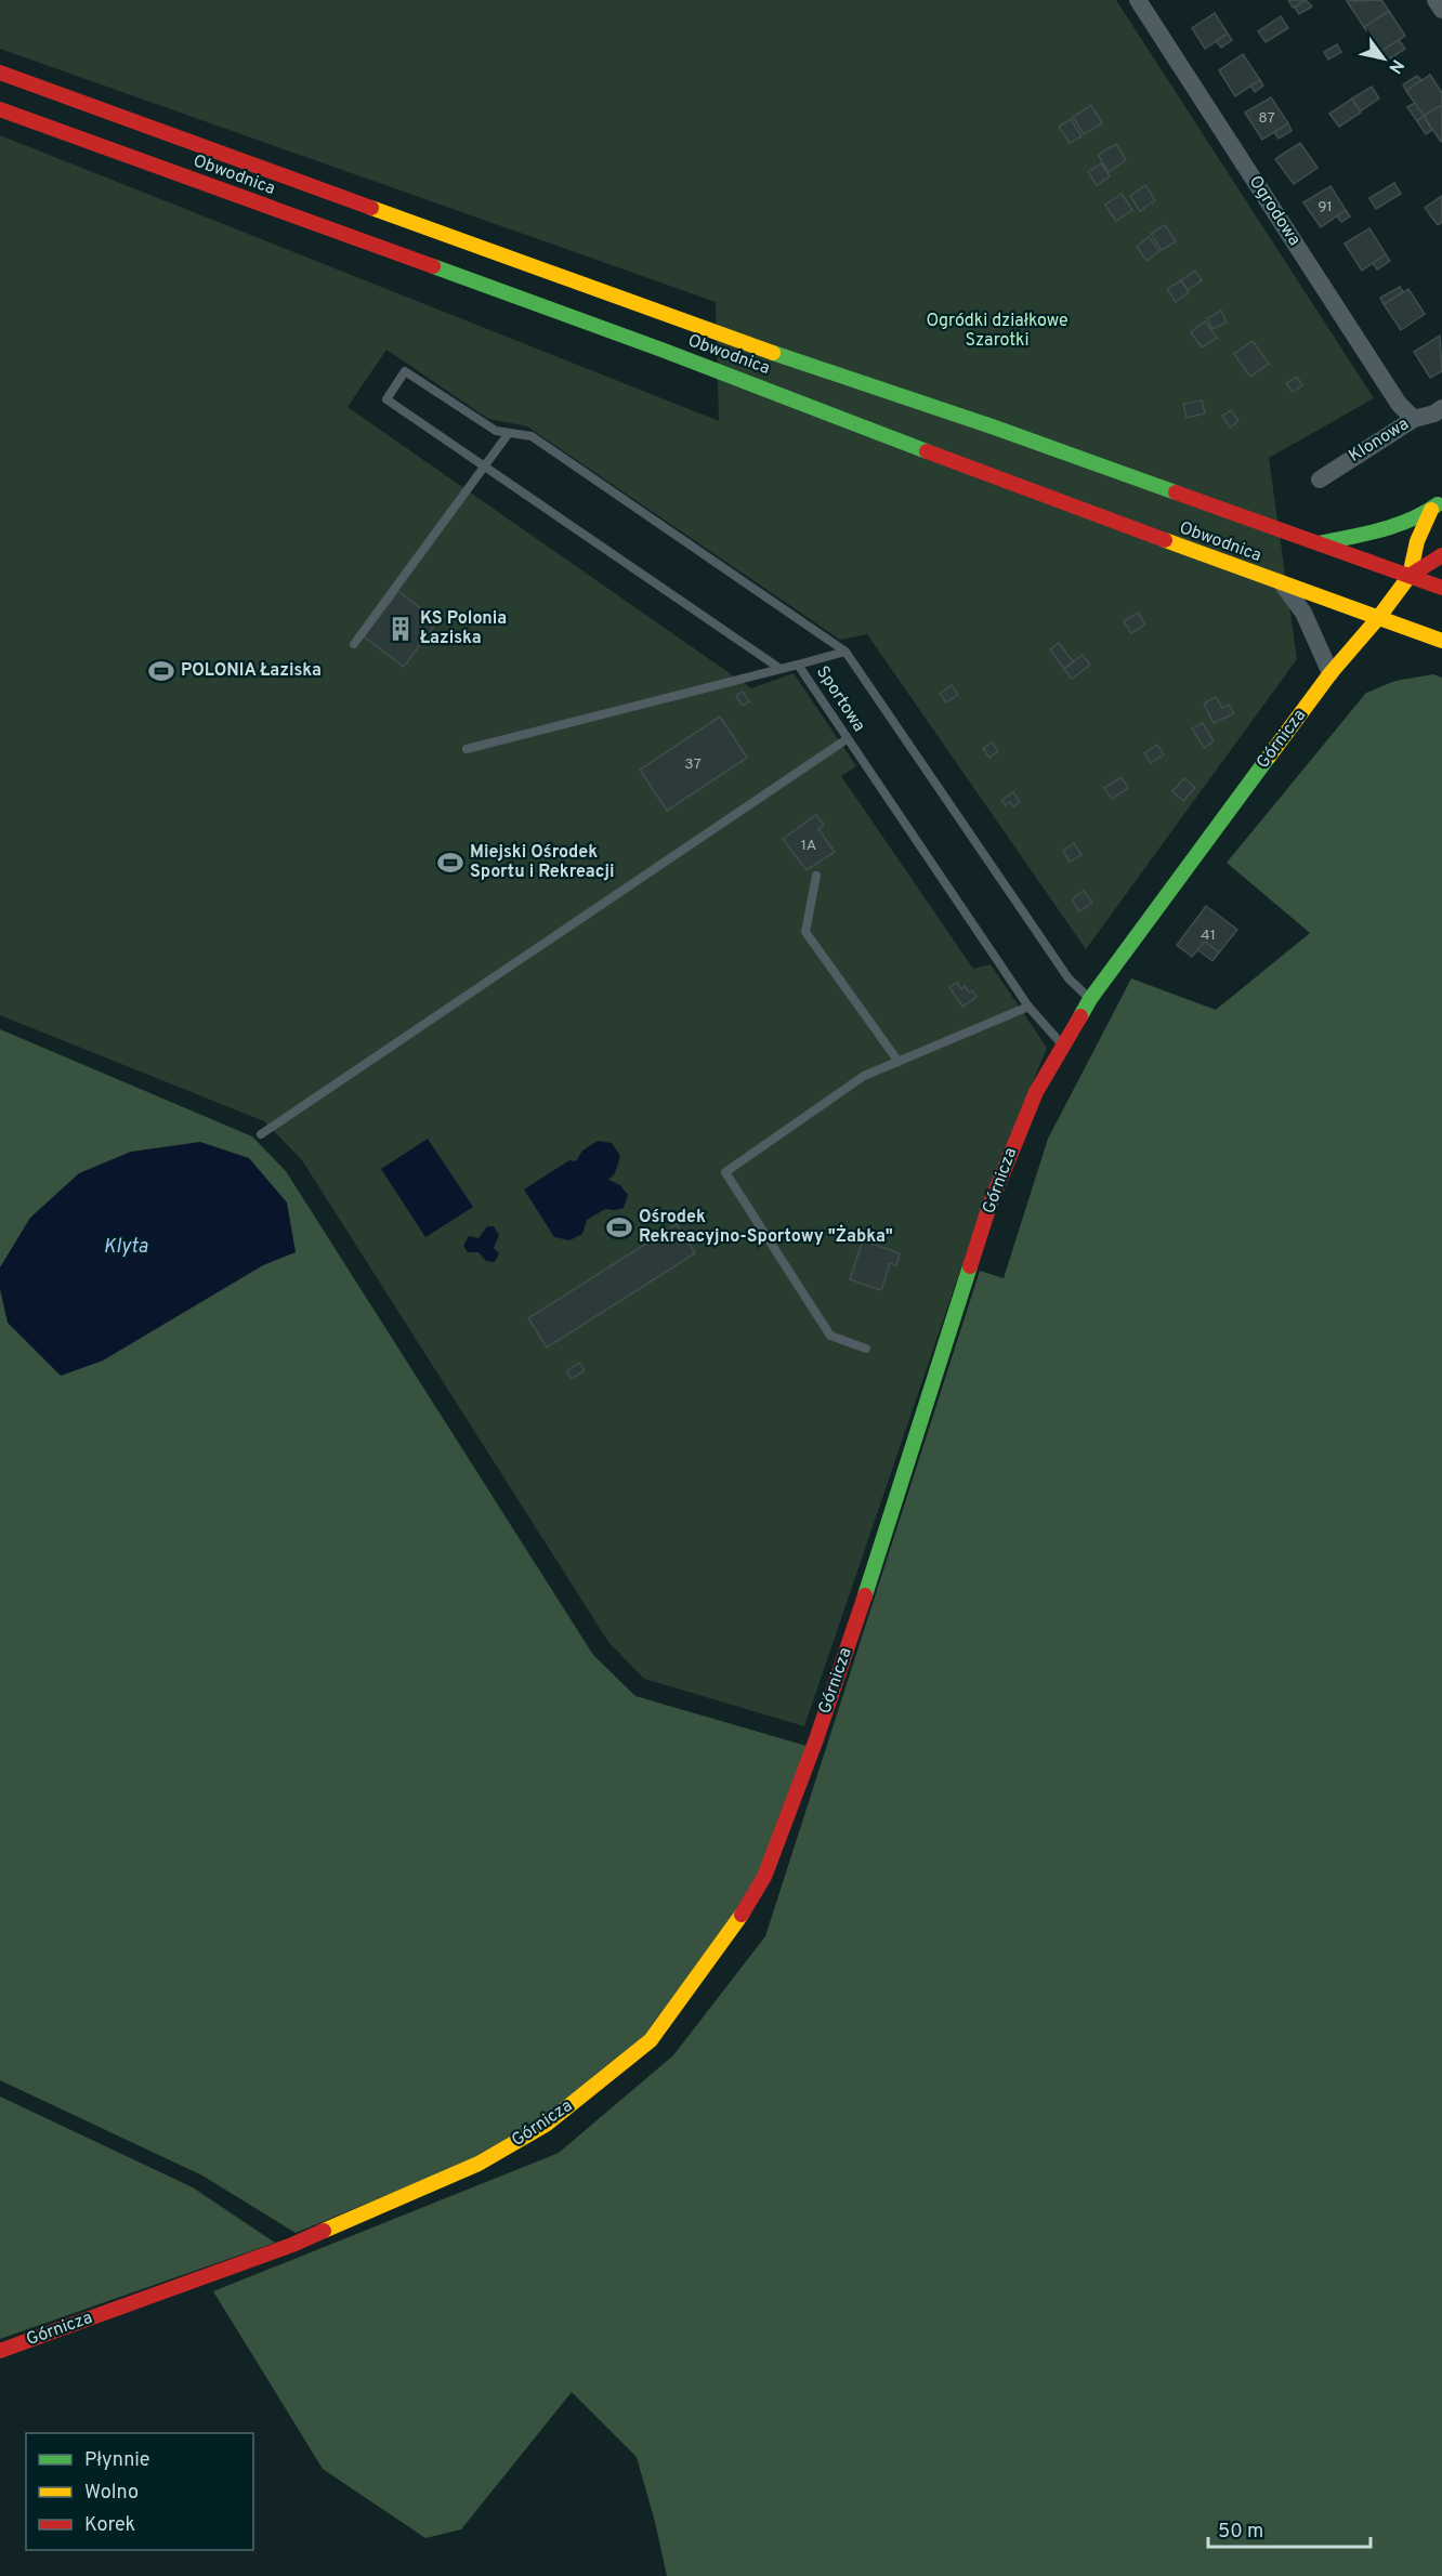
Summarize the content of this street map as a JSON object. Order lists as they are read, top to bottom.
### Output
{
  "streets": {
    "main road": ["Obwodnica", "Górnicza"],
    "street": ["Ogrodowa", "Klonowa"],
    "lane": ["Sportowa"]
  },
  "crossings": [
    ["Obwodnica", "Górnicza"],
    ["Ogrodowa", "Klonowa"],
    ["Sportowa", "Górnicza"]
  ],
  "water": ["Klyta"],
  "parks": ["Ogródki działkowe Szarotki"],
  "places": {
    "building": ["KS Polonia Łaziska"],
    "sports": ["POLONIA Łaziska", "Miejski Ośrodek Sportu i Rekreacji", "Ośrodek Rekreacyjno-Sportowy \"Żabka\""]
  },
  "house_numbers": [
    "87",
    "91",
    "37",
    "1A",
    "41"
  ],
  "legend": ["Płynnie", "Wolno", "Korek"],
  "scale_bar": "50 m",
  "north": "bottom right"
}
